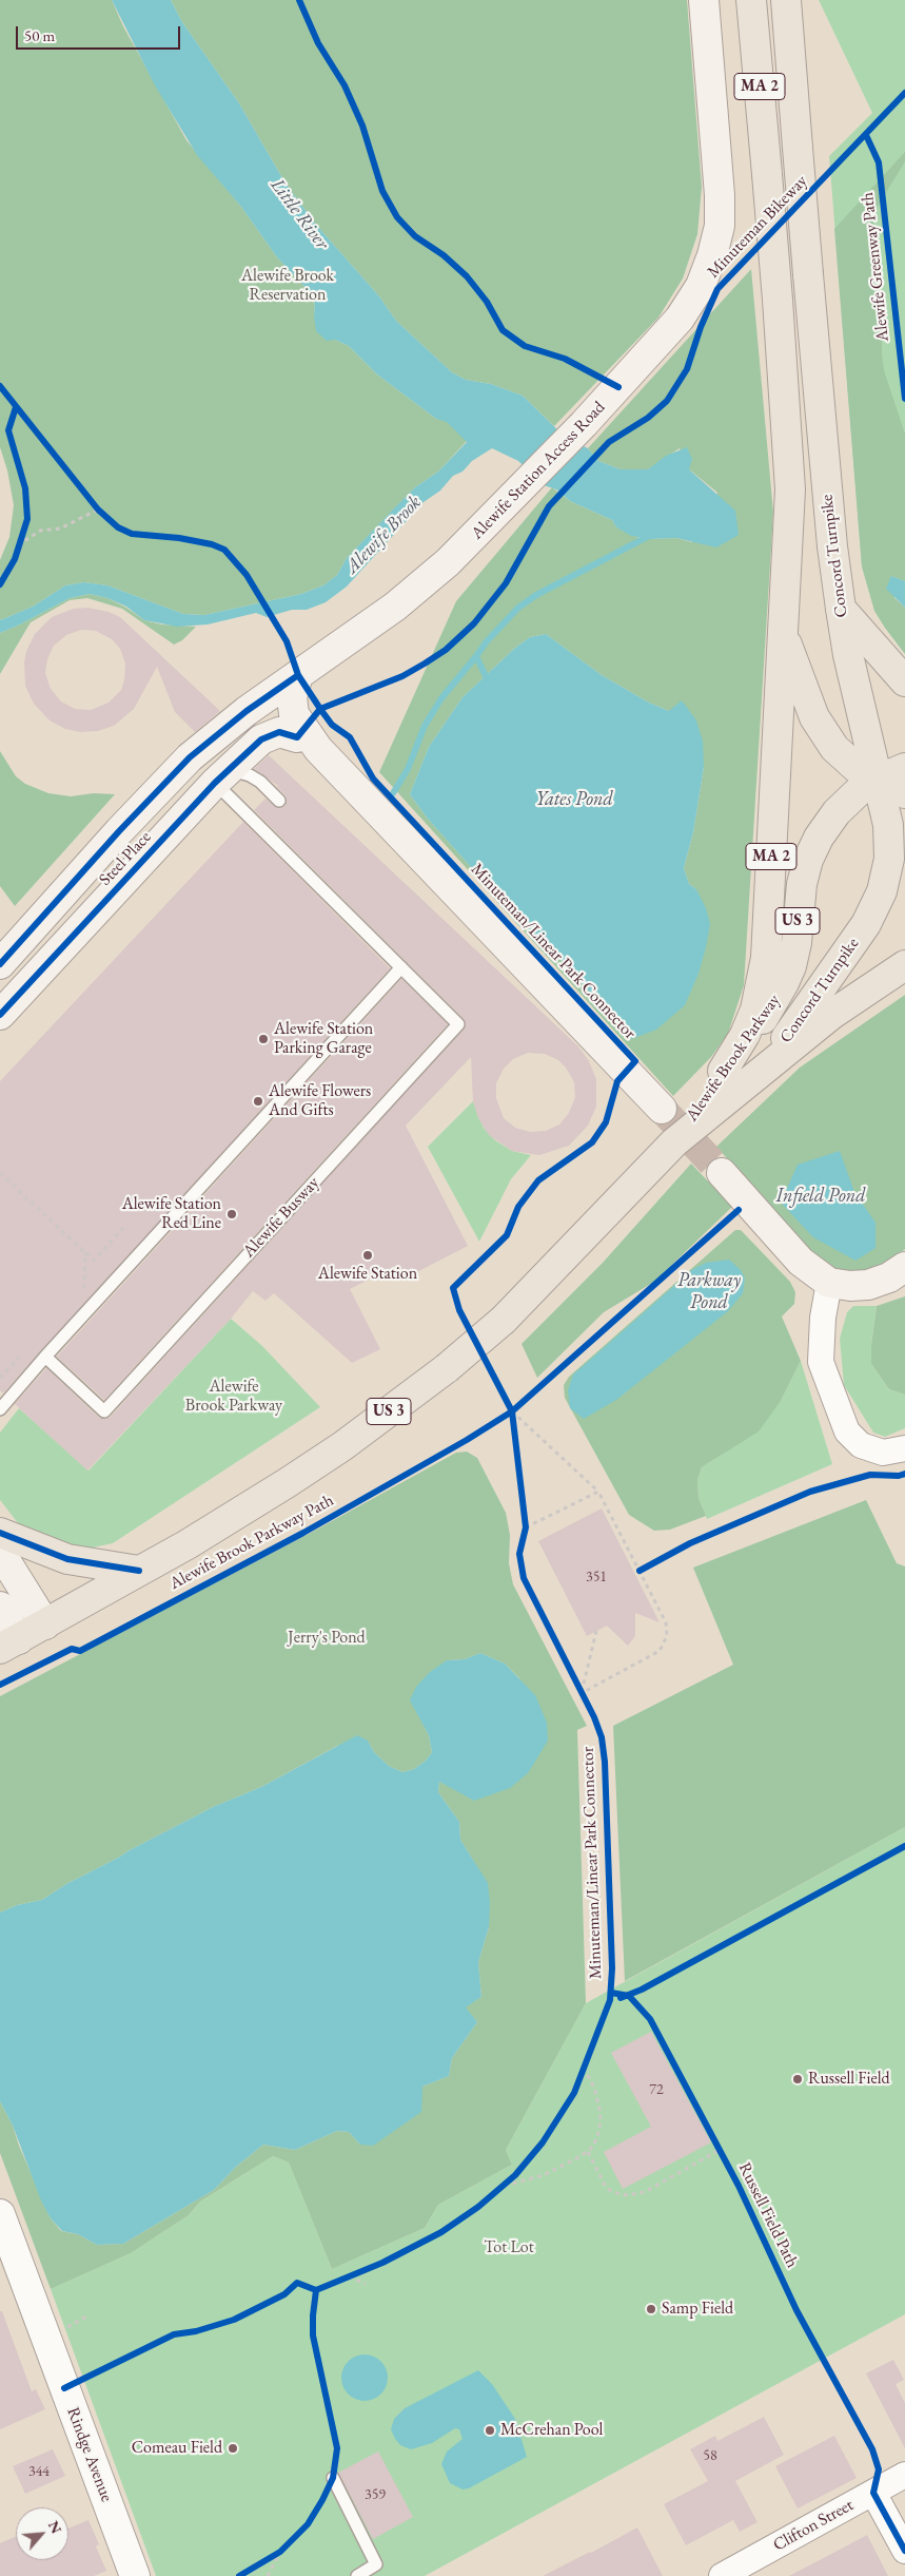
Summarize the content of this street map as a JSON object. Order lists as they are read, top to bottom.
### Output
{
  "streets": {
    "highway": [
      "MA 2",
      "Concord Turnpike",
      "US 3",
      "Alewife Brook Parkway"
    ],
    "main road": ["Alewife Station Access Road", "Steel Place"],
    "street": ["Rindge Avenue", "Clifton Street"],
    "lane": ["Alewife Busway"],
    "cycle path": [
      "Minuteman Bikeway",
      "Alewife Greenway Path",
      "Minuteman/Linear Park Connector",
      "Alewife Brook Parkway Path",
      "Russell Field Path"
    ]
  },
  "crossings": [
    ["MA 2", "Alewife Brook Parkway"],
    ["Alewife Station Access Road", "Steel Place"],
    ["Concord Turnpike", "Alewife Brook Parkway"],
    ["Steel Place", "Alewife Busway"],
    ["Russell Field Path", "Clifton Street"]
  ],
  "water": [
    "Little River",
    "Alewife Brook",
    "Yates Pond",
    "Infield Pond",
    "Parkway Pond"
  ],
  "parks": [
    "Alewife Brook Reservation",
    "Alewife Brook Parkway",
    "Jerry's Pond",
    "Tot Lot"
  ],
  "places": [
    "Alewife Station Parking Garage",
    "Alewife Flowers And Gifts",
    "Alewife Station Red Line",
    "Alewife Station",
    "Russell Field",
    "Samp Field",
    "McCrehan Pool",
    "Comeau Field"
  ],
  "house_numbers": [
    "351",
    "72",
    "58",
    "344",
    "359"
  ],
  "scale_bar": "50 m",
  "north": "top right"
}
